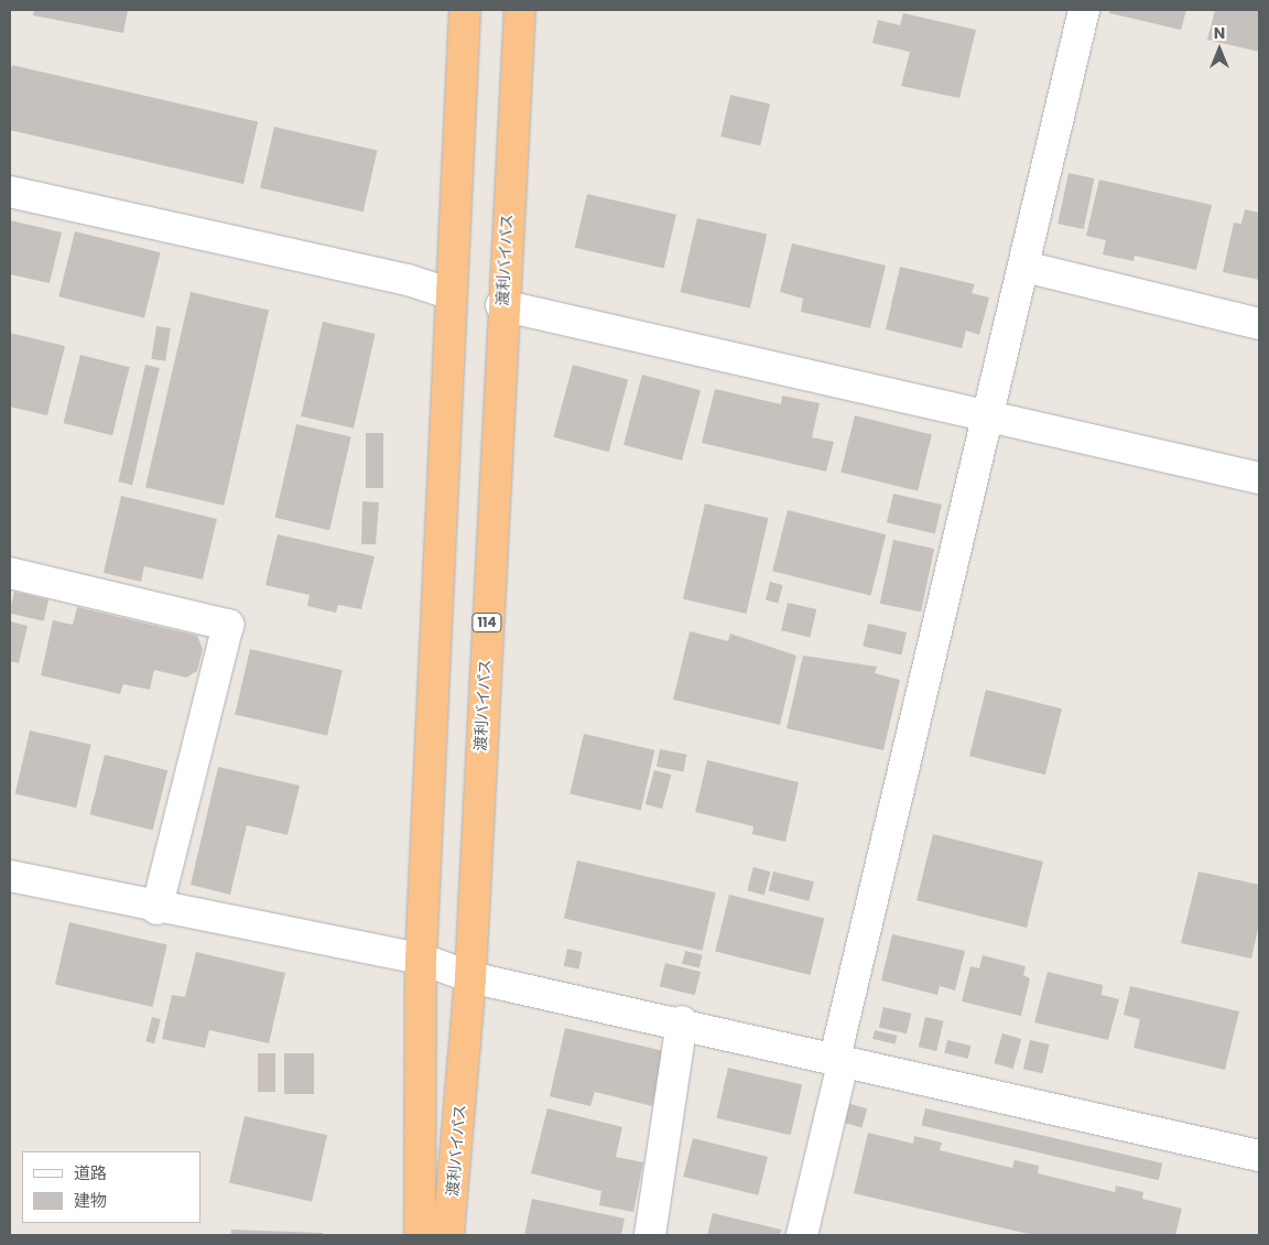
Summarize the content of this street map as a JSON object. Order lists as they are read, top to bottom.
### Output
{
  "streets": {
    "highway": ["渡利バイパス", "114"]
  },
  "legend": ["道路", "建物"],
  "north": "top"
}
